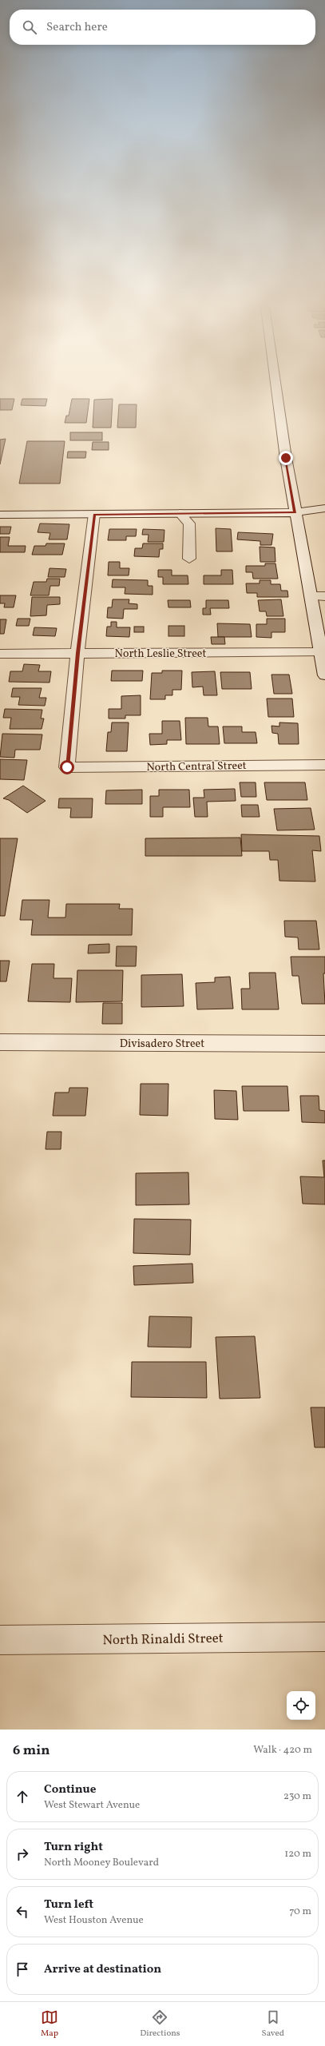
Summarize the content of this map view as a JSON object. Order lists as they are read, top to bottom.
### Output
{
  "streets": {
    "street": [
      "North Leslie Street",
      "North Central Street",
      "Divisadero Street",
      "North Rinaldi Street"
    ]
  },
  "crossings": [
    ["North Leslie Street", "North Central Street"]
  ],
  "page": {
    "search": "Search here",
    "heading": ["6 min", "Walk · 420 m"],
    "list": [
      ["Continue", "West Stewart Avenue", "230 m"],
      ["Turn right", "North Mooney Boulevard", "120 m"],
      ["Turn left", "West Houston Avenue", "70 m"],
      "Arrive at destination"
    ],
    "nav": ["Map", "Directions", "Saved"]
  }
}
